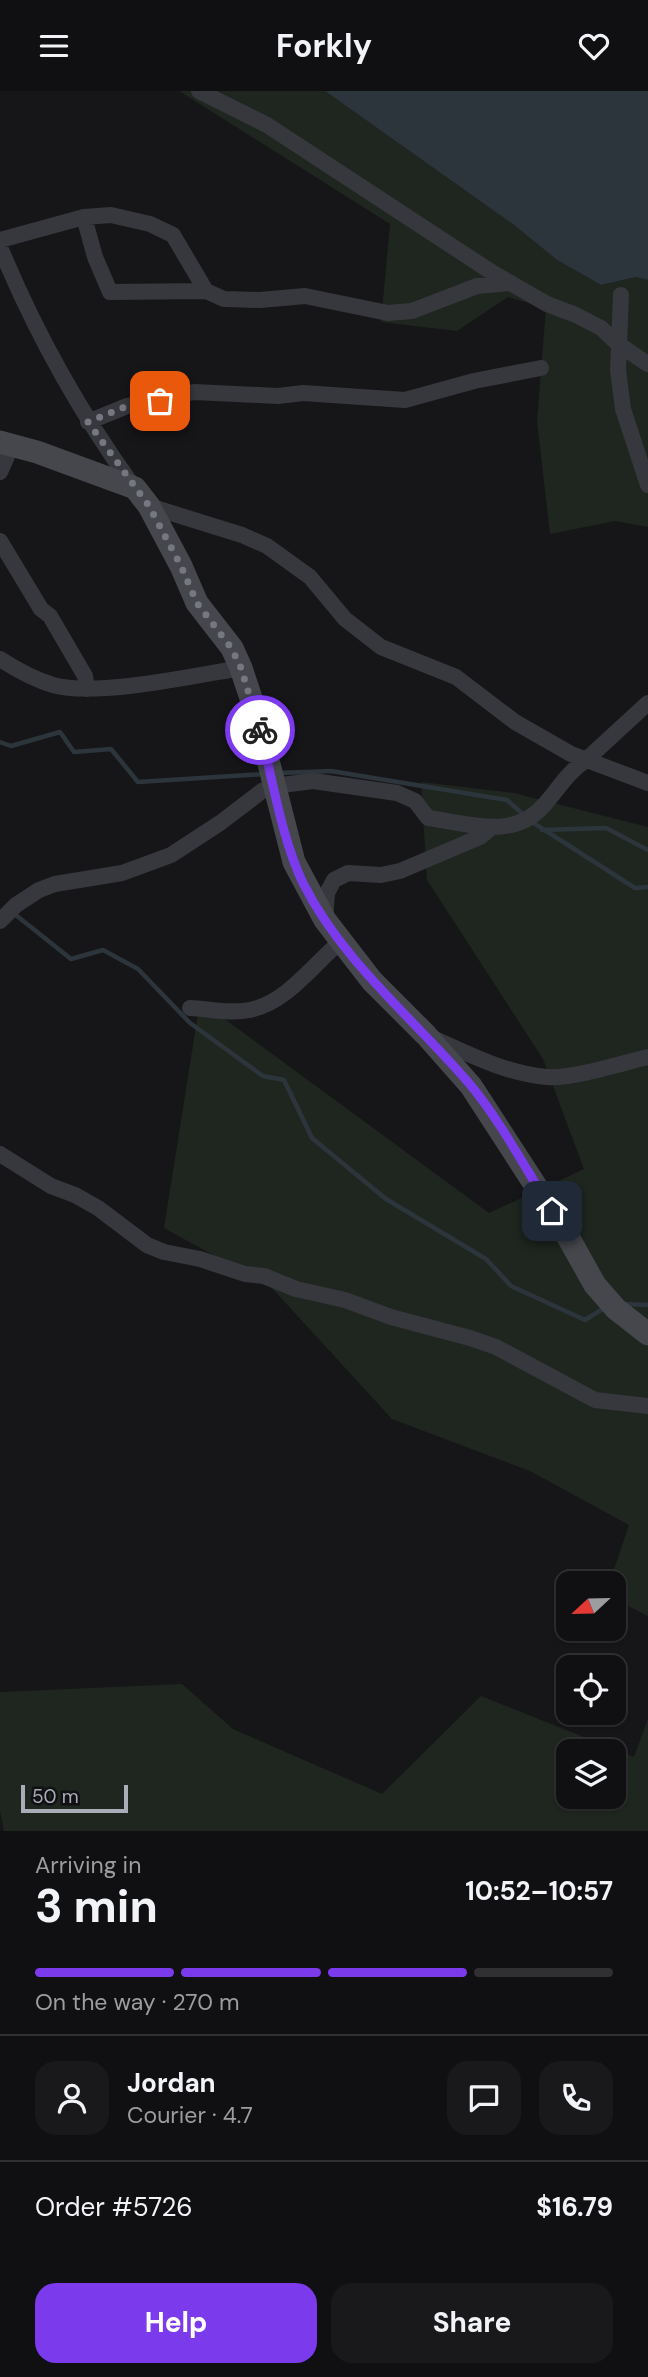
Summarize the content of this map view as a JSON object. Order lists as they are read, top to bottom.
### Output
{
  "scale_bar": "50 m",
  "north": "left",
  "page": {
    "header": "Forkly",
    "scale": "50 m",
    "heading": ["3 min", "Arriving in", "10:52–10:57"],
    "panel": [
      "Jordan",
      "Courier · 4.7",
      "Order #5726",
      "$16.79"
    ],
    "bar": "On the way · 270 m",
    "buttons": ["Help", "Share"]
  }
}
